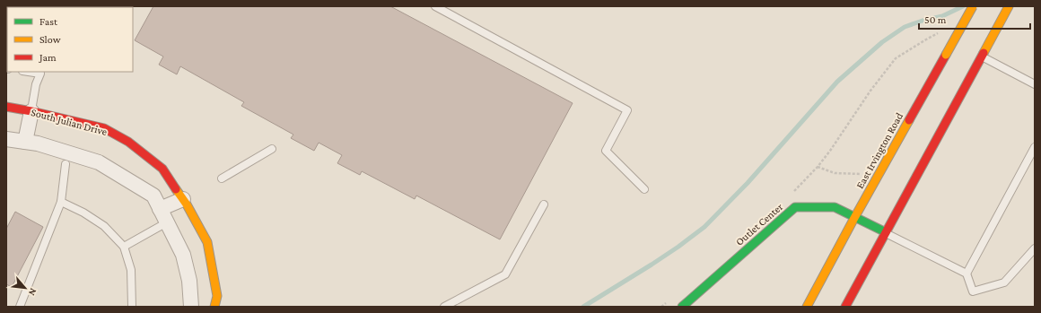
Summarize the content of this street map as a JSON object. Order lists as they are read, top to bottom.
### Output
{
  "streets": {
    "main road": ["South Julian Drive", "East Irvington Road", "Outlet Center"]
  },
  "crossings": [
    ["East Irvington Road", "Outlet Center"]
  ],
  "legend": ["Fast", "Slow", "Jam"],
  "scale_bar": "50 m",
  "north": "bottom right"
}
